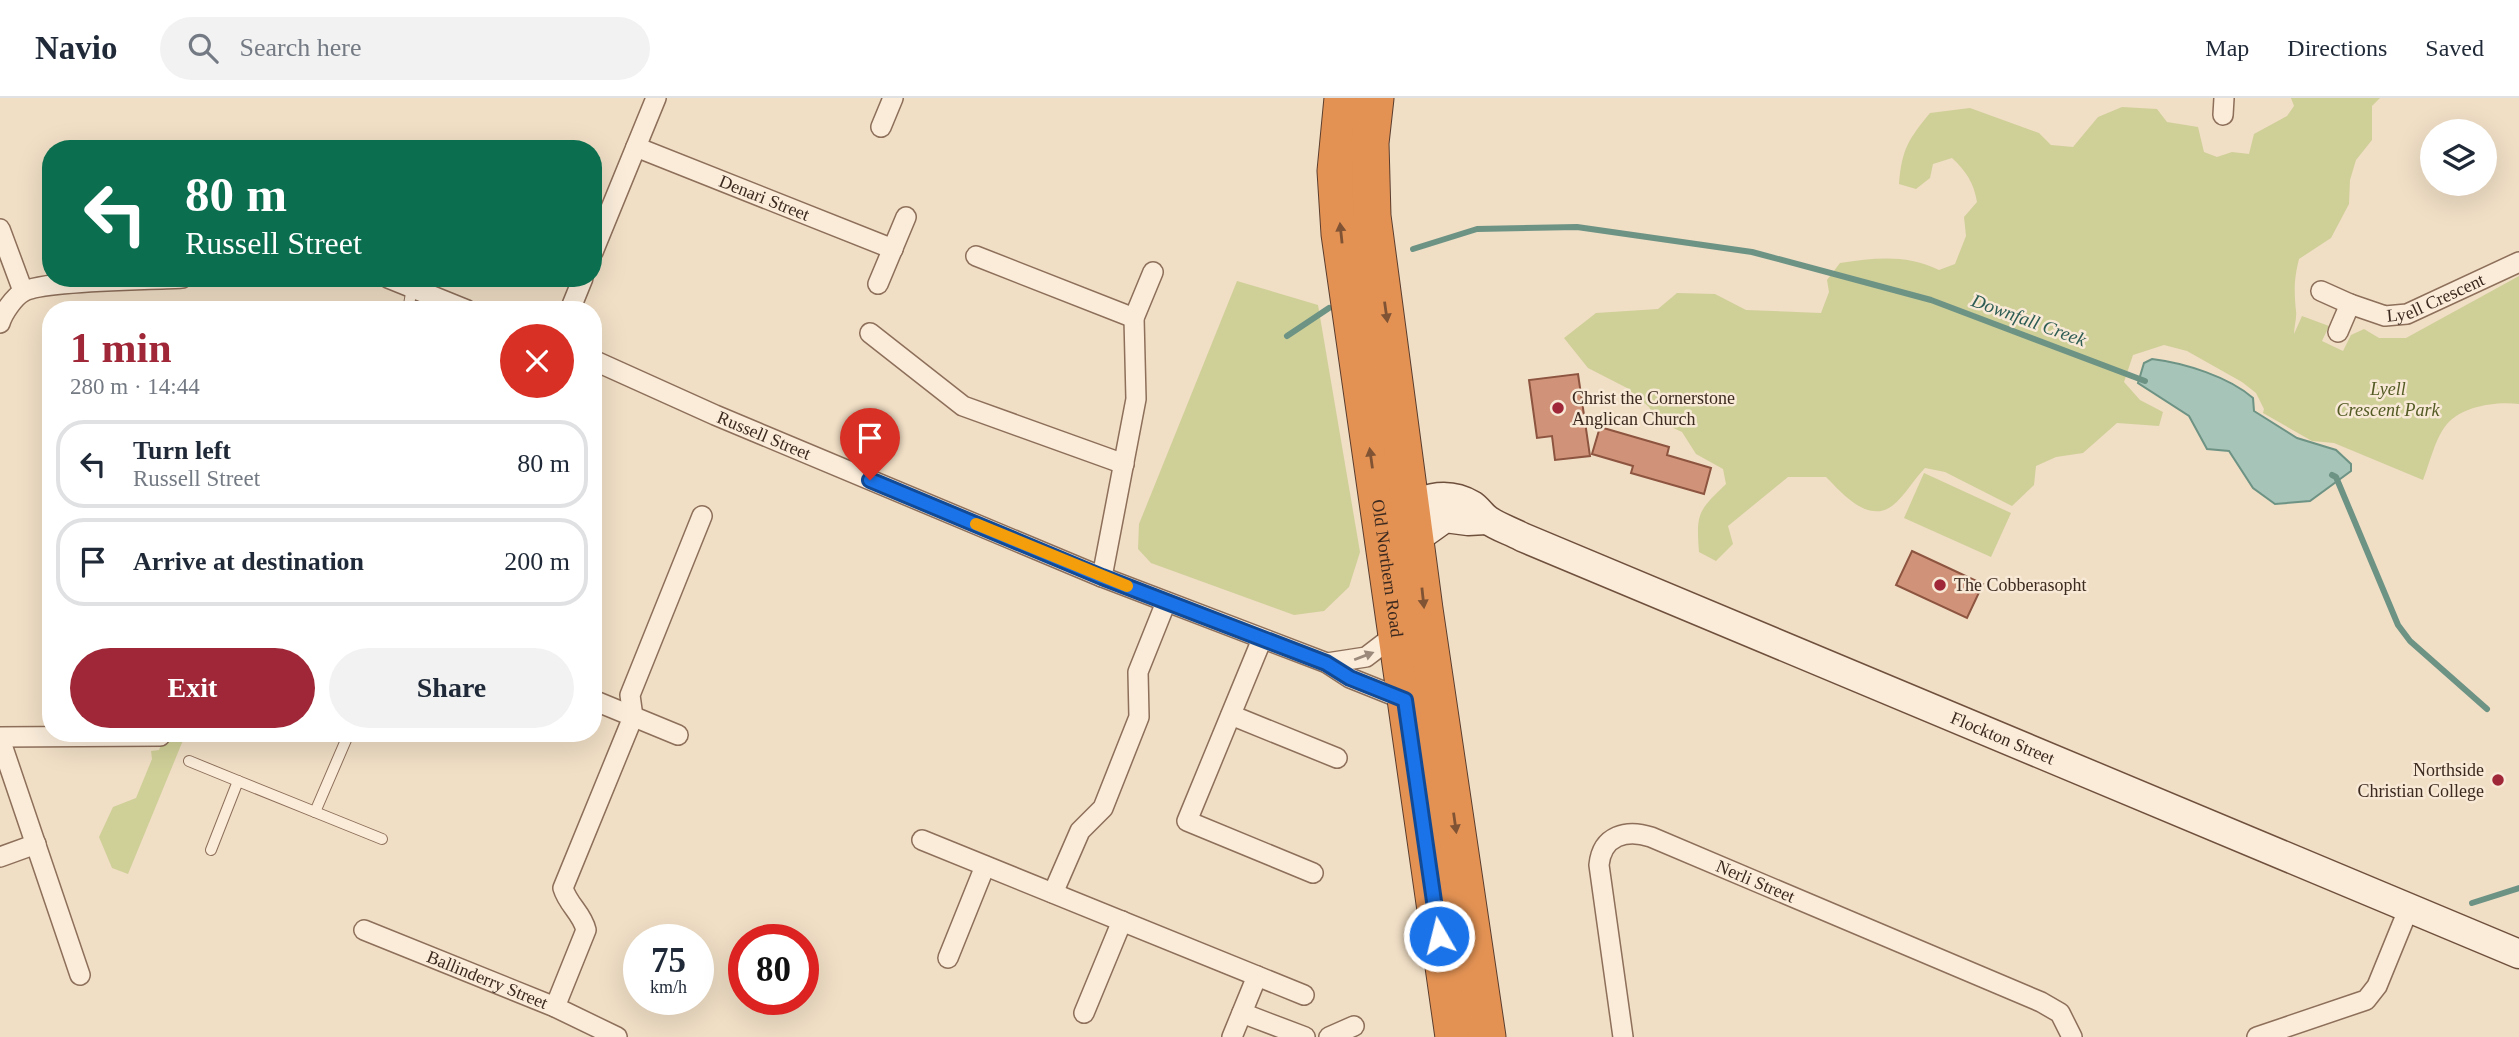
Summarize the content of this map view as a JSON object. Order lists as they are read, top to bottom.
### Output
{
  "streets": {
    "highway": ["Old Northern Road"],
    "street": [
      "Denari Street",
      "Lyell Crescent",
      "Russell Street",
      "Flockton Street",
      "Nerli Street",
      "Ballinderry Street"
    ]
  },
  "crossings": [
    ["Russell Street", "Old Northern Road"],
    ["Old Northern Road", "Flockton Street"]
  ],
  "water": ["Downfall Creek"],
  "parks": ["Lyell Crescent Park"],
  "places": ["Christ the Cornerstone Anglican Church", "The Cobberasopht", "Northside Christian College"],
  "page": {
    "header": "Navio",
    "search": "Search here",
    "nav": ["Map", "Directions", "Saved"],
    "turn": ["80 m", "Russell Street"],
    "heading": ["1 min", "280 m · 14:44"],
    "list": [
      {
        "name": "Turn left",
        "note": "Russell Street",
        "value": "80 m"
      },
      {
        "name": "Arrive at destination",
        "value": "200 m"
      }
    ],
    "buttons": ["Exit", "Share"],
    "speed": "75 km/h",
    "limit": "80"
  }
}
